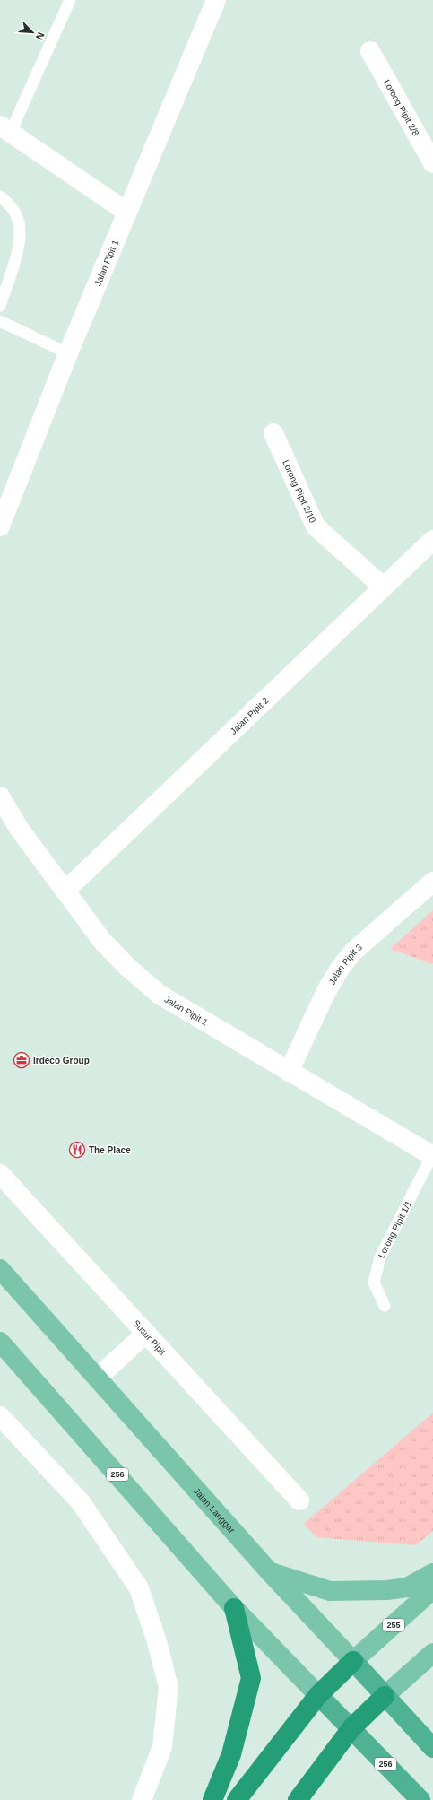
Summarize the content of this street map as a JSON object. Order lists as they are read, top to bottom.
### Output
{
  "streets": {
    "highway": ["256", "Jalan Langgar", "255"],
    "street": [
      "Lorong Pipit 2/8",
      "Jalan Pipit 1",
      "Lorong Pipit 2/10",
      "Jalan Pipit 2",
      "Jalan Pipit 3",
      "Susur Pipit"
    ],
    "lane": ["Lorong Pipit 1/1"]
  },
  "crossings": [
    ["Jalan Pipit 1", "Jalan Pipit 2"],
    ["Jalan Pipit 1", "Jalan Pipit 3"],
    ["Jalan Pipit 1", "Lorong Pipit 1/1"],
    ["Lorong Pipit 2/10", "Jalan Pipit 2"],
    ["256", "255"],
    ["Jalan Langgar", "255"]
  ],
  "places": {
    "office": ["Irdeco Group"],
    "restaurant": ["The Place"]
  },
  "north": "bottom right"
}
